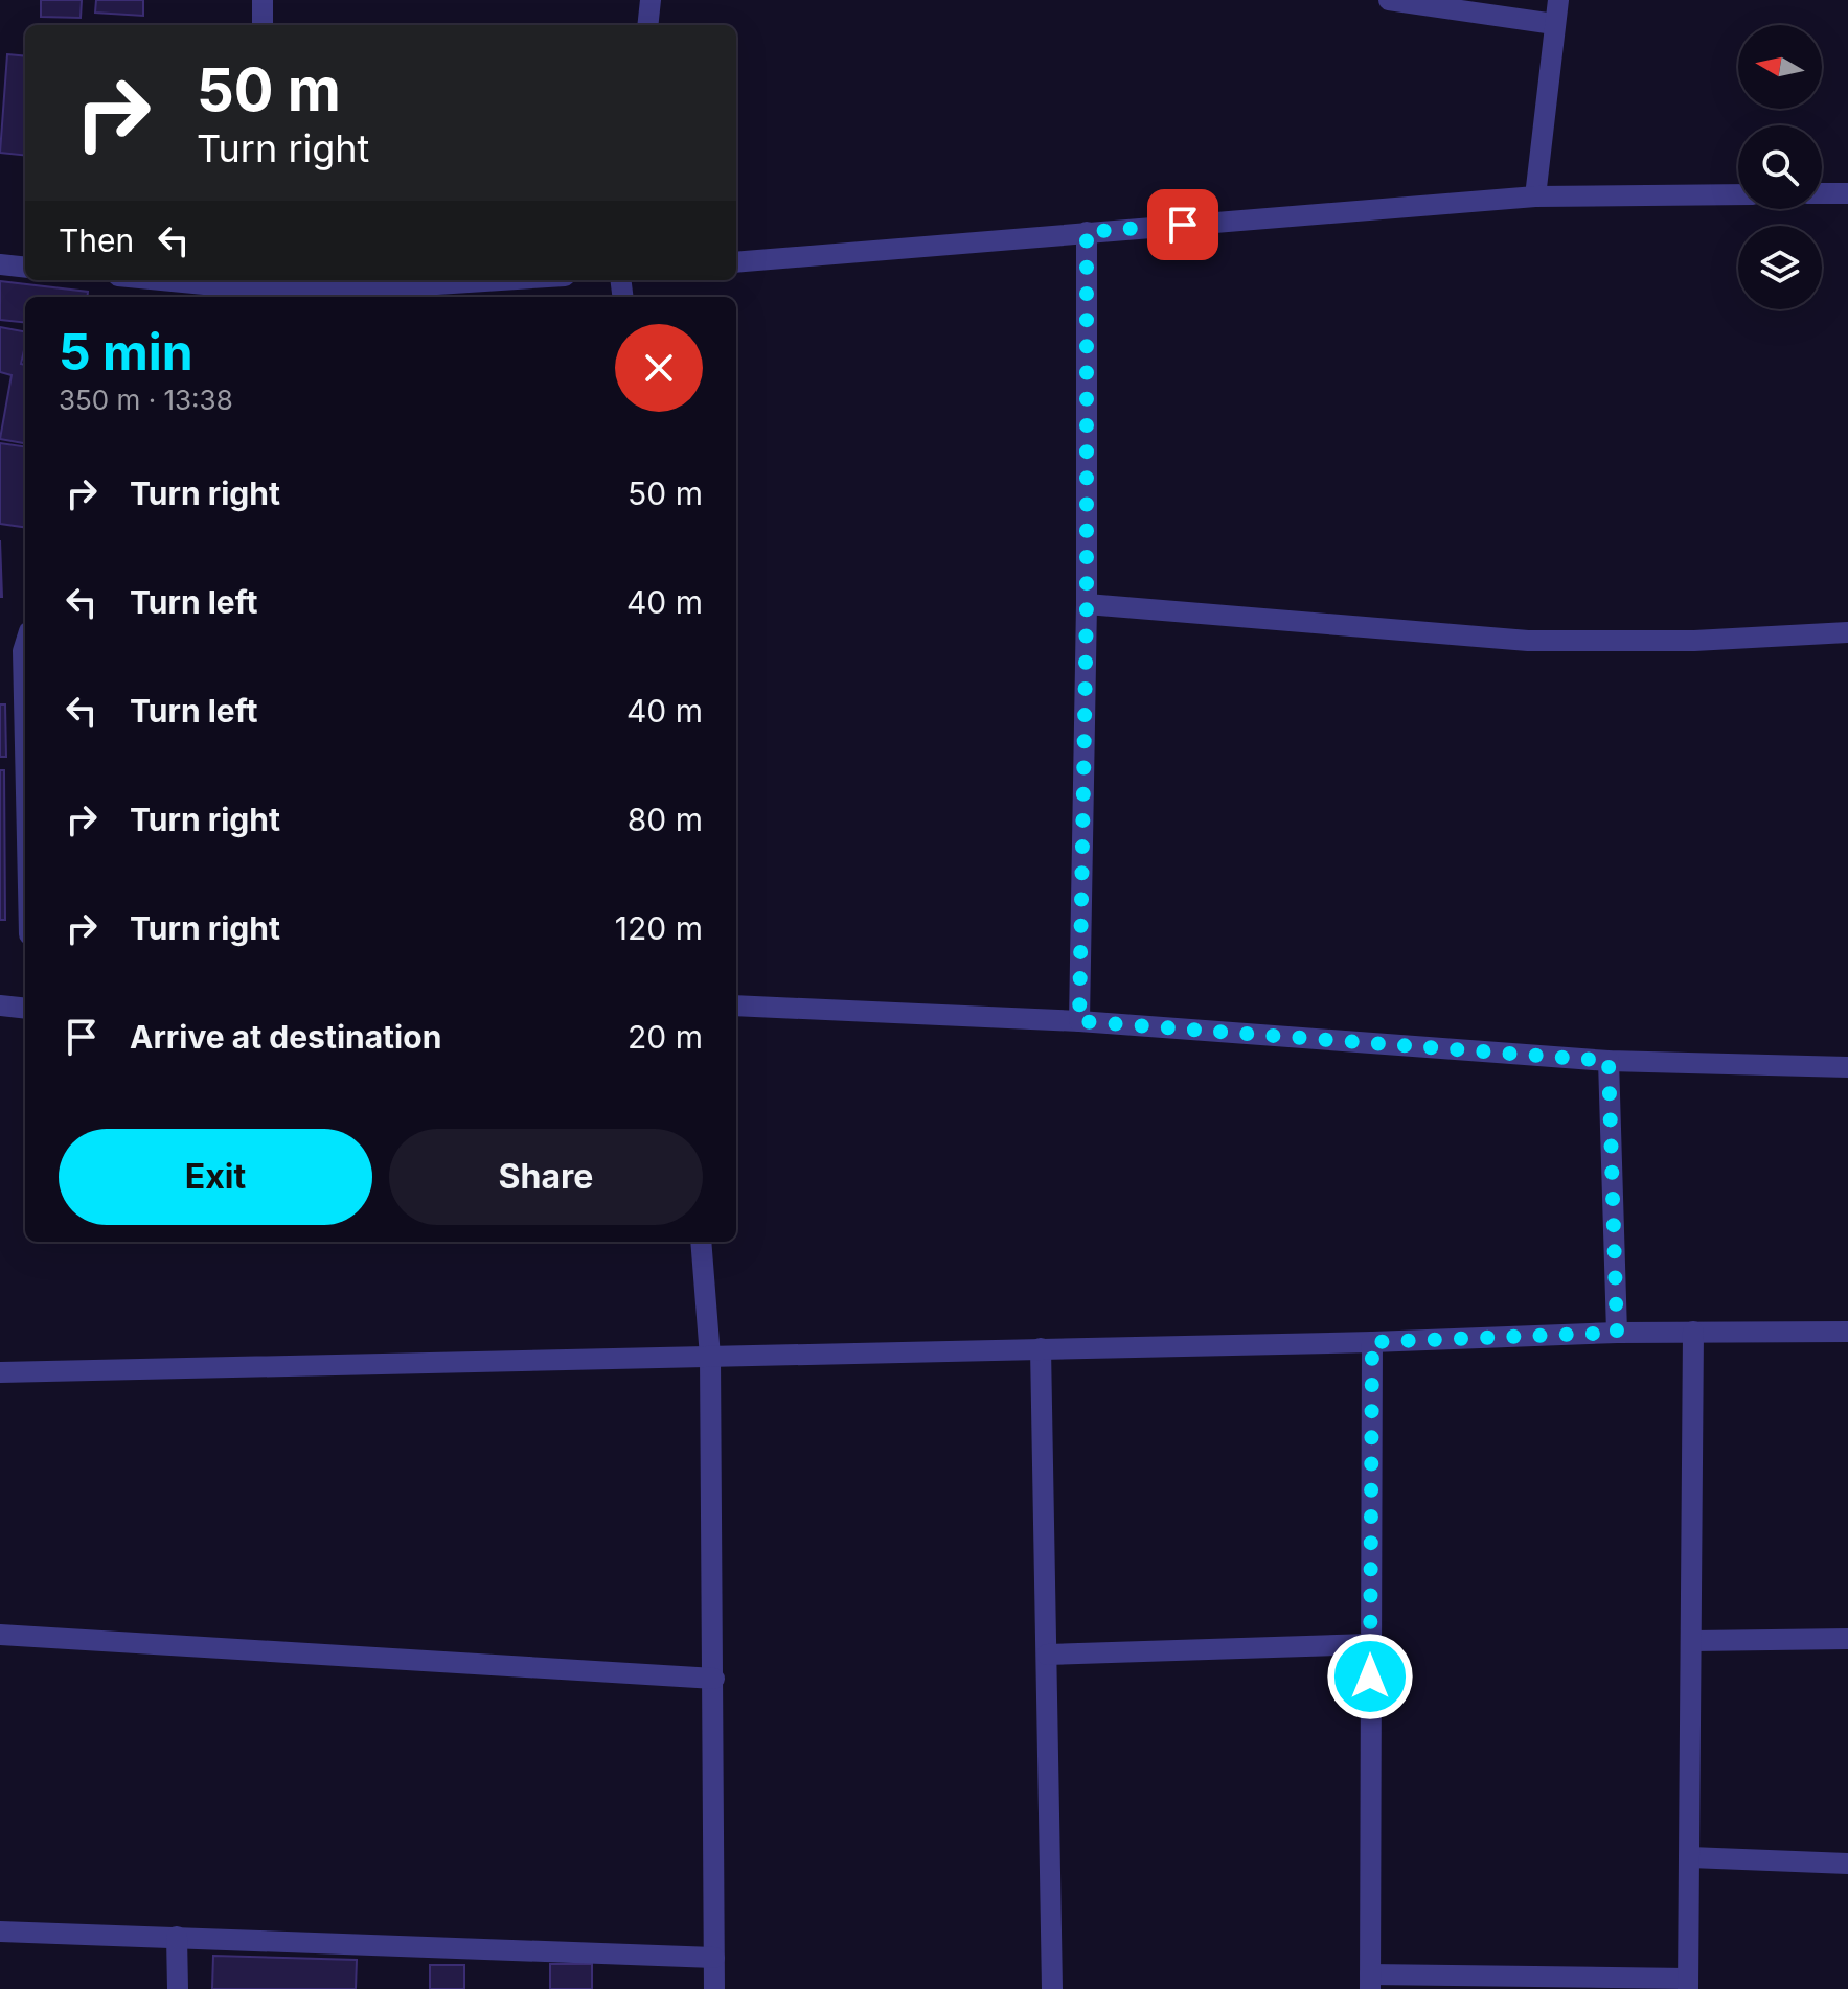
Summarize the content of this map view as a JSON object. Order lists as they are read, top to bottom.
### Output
{
  "north": "left",
  "page": {
    "turn": ["50 m", "Turn right"],
    "then": "Then",
    "heading": ["5 min", "350 m · 13:38"],
    "list": [
      {
        "name": "Turn right",
        "value": "50 m"
      },
      {
        "name": "Turn left",
        "value": "40 m"
      },
      {
        "name": "Turn left",
        "value": "40 m"
      },
      {
        "name": "Turn right",
        "value": "80 m"
      },
      {
        "name": "Turn right",
        "value": "120 m"
      },
      {
        "name": "Arrive at destination",
        "value": "20 m"
      }
    ],
    "buttons": ["Exit", "Share"]
  }
}
